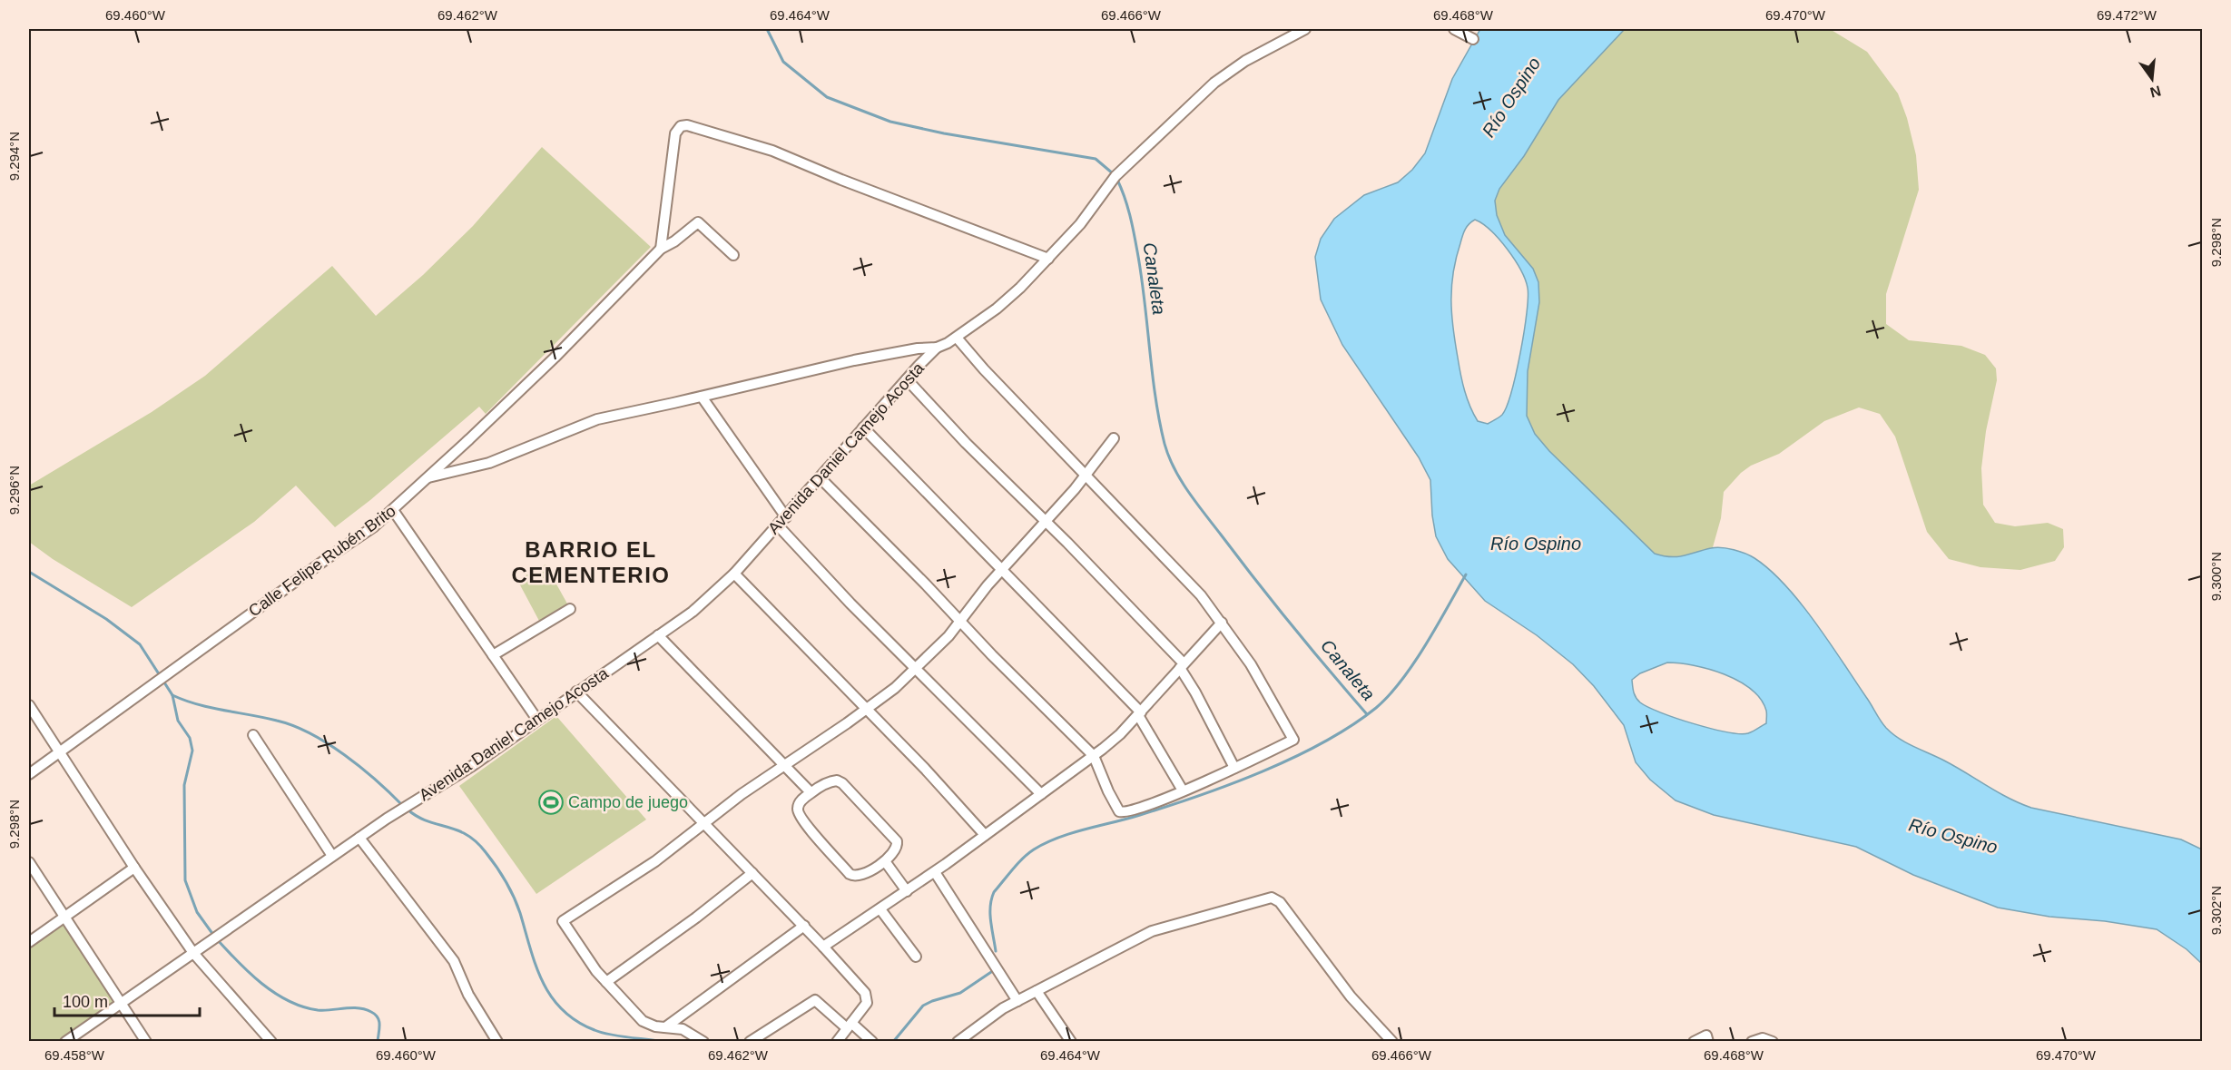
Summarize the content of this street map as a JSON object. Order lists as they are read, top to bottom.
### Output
{
  "streets": {
    "street": ["Avenida Daniel Camejo Acosta", "Calle Felipe Rubén Brito"]
  },
  "districts": ["BARRIO EL CEMENTERIO"],
  "water": ["Río Ospino", "Canaleta"],
  "places": {
    "sports": ["Campo de juego"]
  },
  "scale_bar": "100 m",
  "north": "bottom",
  "coordinates": [
    "69.460°W",
    "69.462°W",
    "69.464°W",
    "69.466°W",
    "69.468°W",
    "69.470°W",
    "69.472°W",
    "9.294°N",
    "9.298°N",
    "9.296°N",
    "9.300°N",
    "9.302°N",
    "69.458°W"
  ]
}
